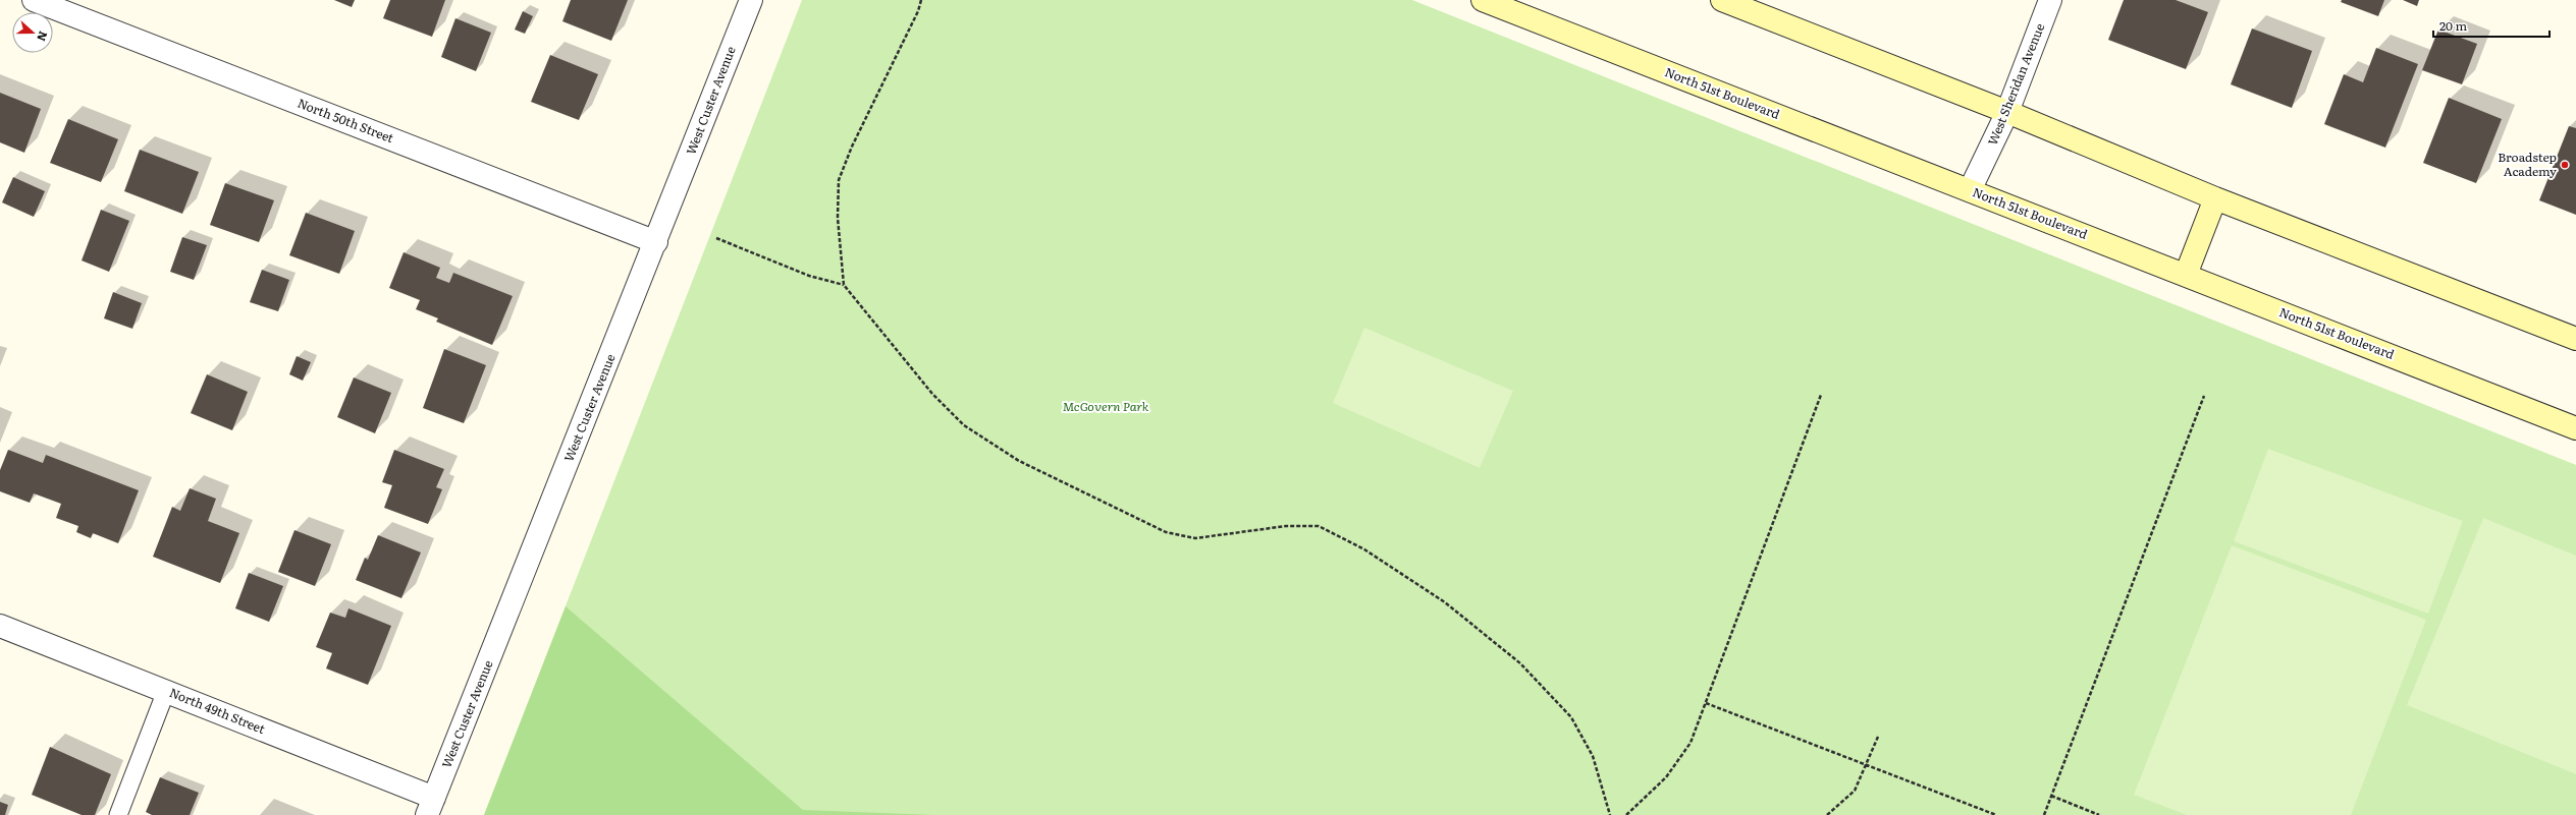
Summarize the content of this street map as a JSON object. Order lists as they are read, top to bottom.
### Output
{
  "streets": {
    "street": [
      "West Sheridan Avenue",
      "North 51st Boulevard",
      "West Custer Avenue",
      "North 50th Street",
      "North 49th Street"
    ]
  },
  "crossings": [
    ["West Sheridan Avenue", "North 51st Boulevard"],
    ["West Custer Avenue", "North 50th Street"],
    ["West Custer Avenue", "North 49th Street"]
  ],
  "parks": ["McGovern Park"],
  "places": ["Broadstep Academy"],
  "scale_bar": "20 m",
  "north": "right"
}
